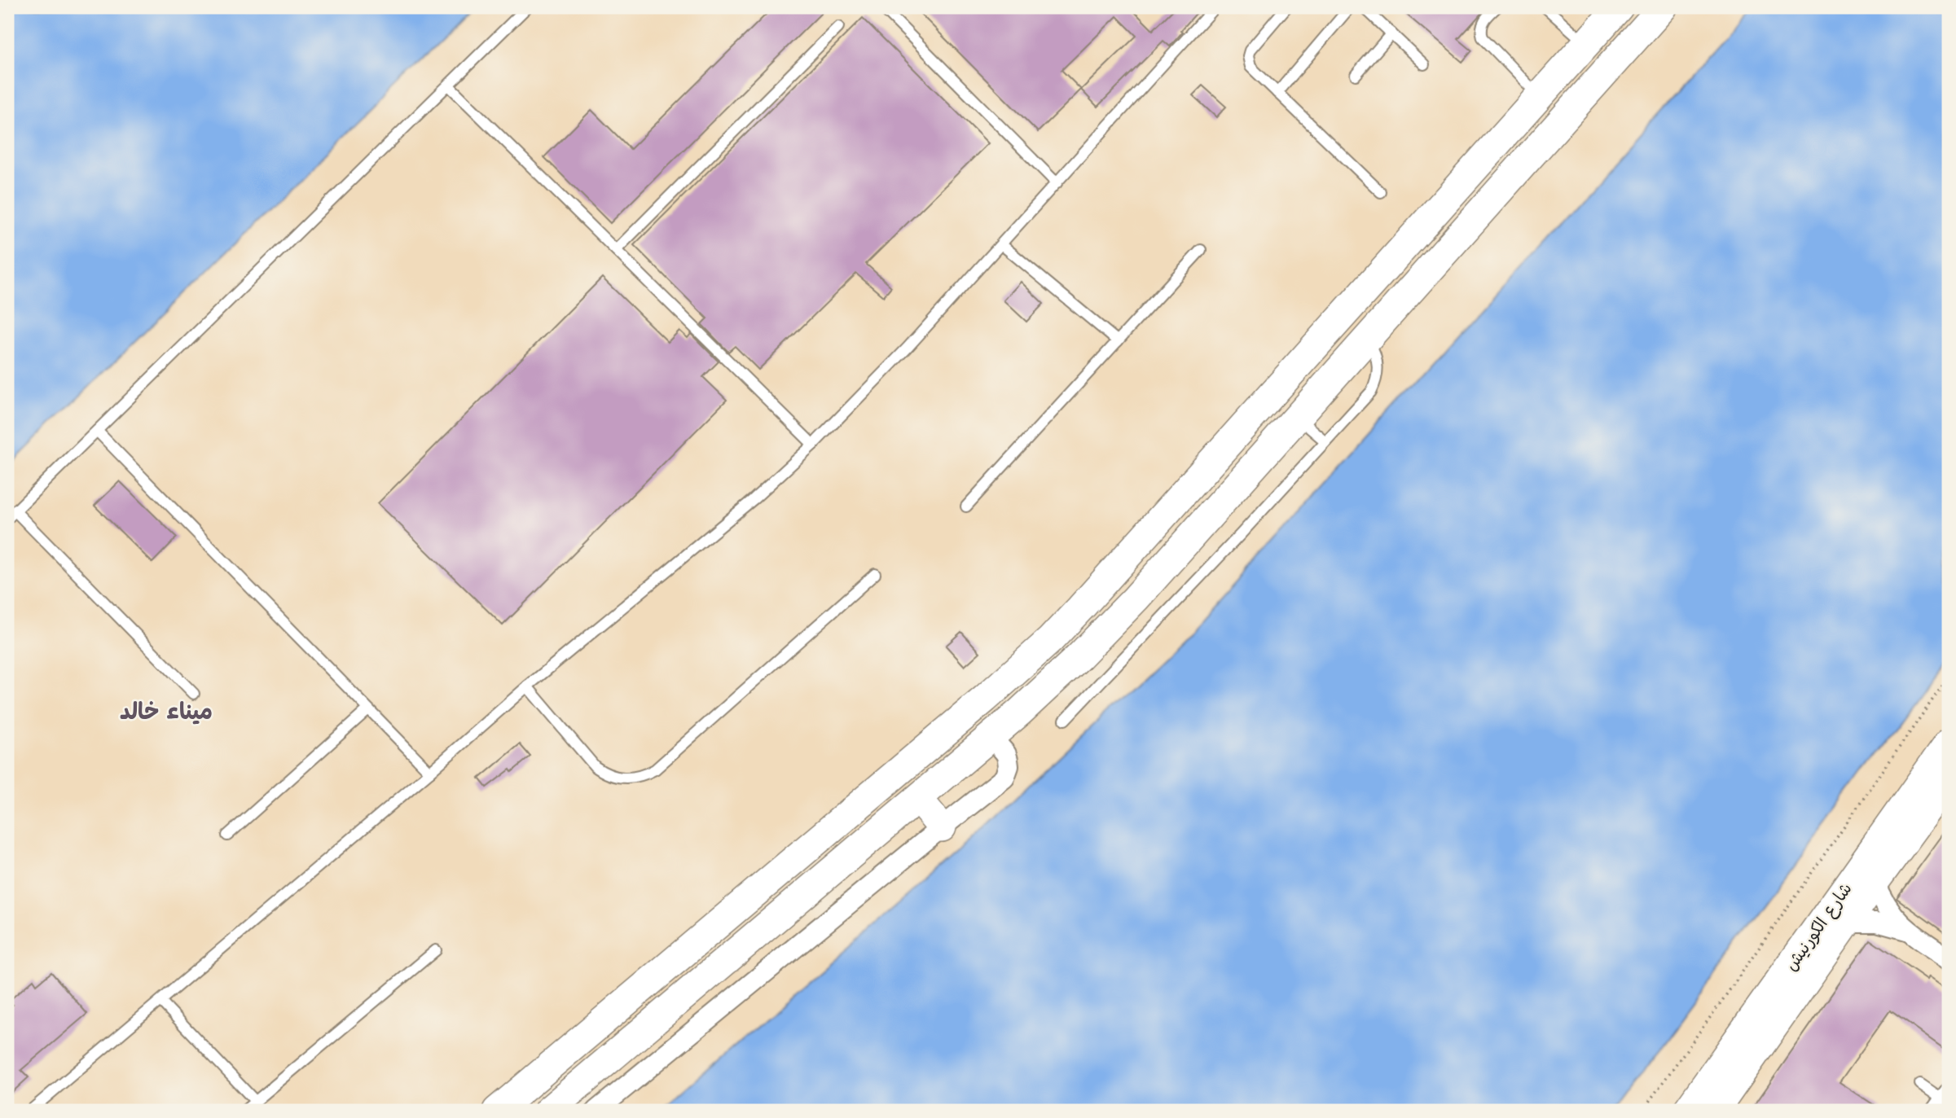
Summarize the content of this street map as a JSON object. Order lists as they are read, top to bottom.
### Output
{
  "streets": {
    "street": ["شارع الكورنيش"]
  },
  "districts": ["ميناء خالد"]
}
